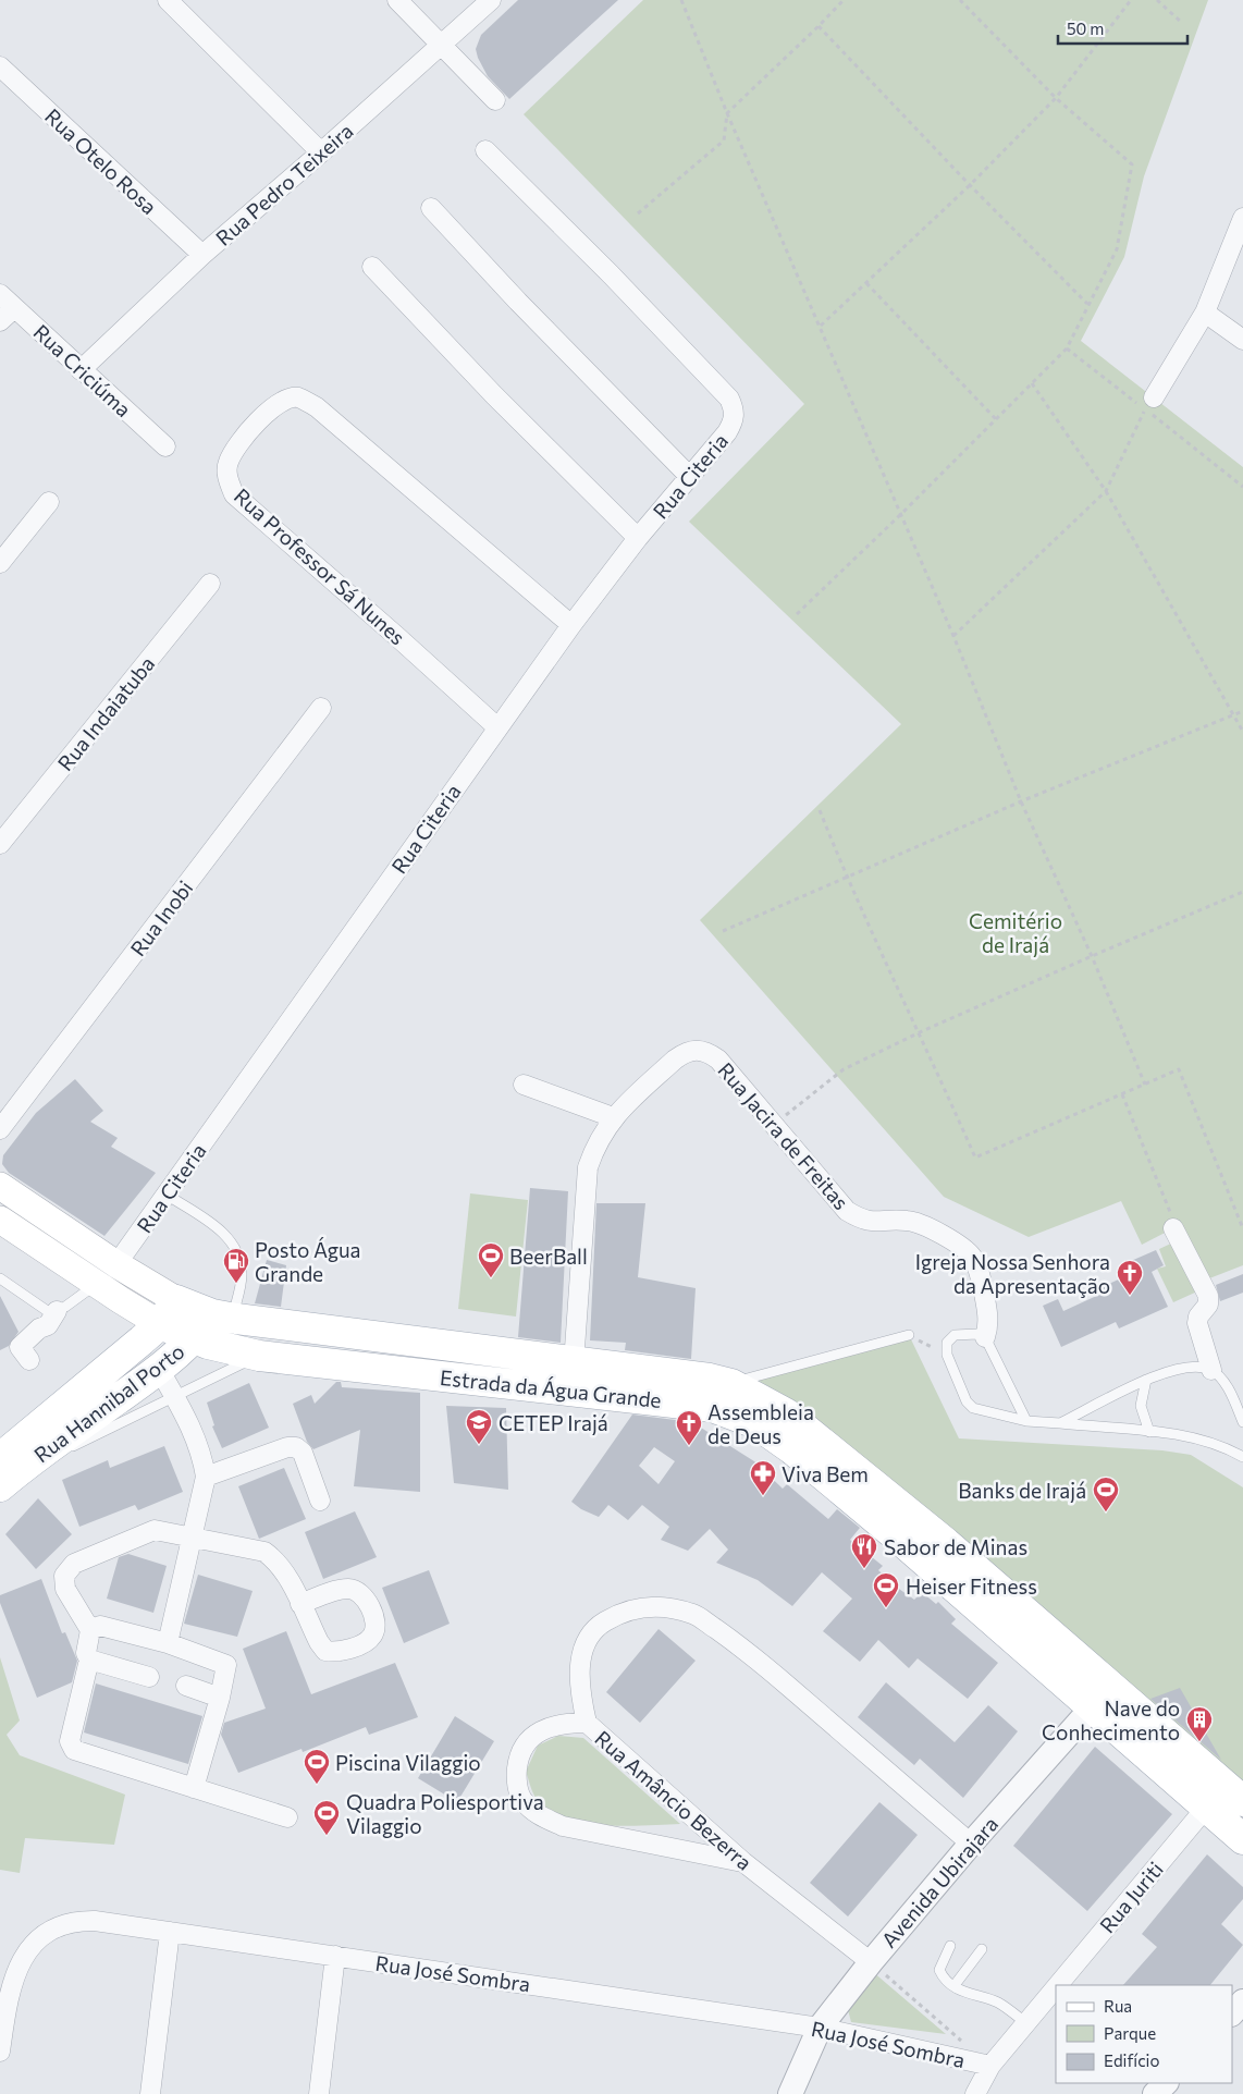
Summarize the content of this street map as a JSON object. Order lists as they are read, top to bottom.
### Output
{
  "streets": {
    "main road": ["Estrada da Água Grande", "Rua Hannibal Porto"],
    "street": [
      "Rua Otelo Rosa",
      "Rua Pedro Teixeira",
      "Rua Criciúma",
      "Rua Citeria",
      "Rua Professor Sá Nunes",
      "Rua Indaiatuba",
      "Rua Inobi",
      "Rua Jacira de Freitas",
      "Rua Amâncio Bezerra",
      "Avenida Ubirajara",
      "Rua Juriti",
      "Rua José Sombra"
    ]
  },
  "crossings": [
    ["Rua Otelo Rosa", "Rua Pedro Teixeira"],
    ["Rua Pedro Teixeira", "Rua Criciúma"],
    ["Rua Citeria", "Rua Professor Sá Nunes"],
    ["Rua Citeria", "Estrada da Água Grande"],
    ["Rua Citeria", "Rua Hannibal Porto"],
    ["Estrada da Água Grande", "Rua Hannibal Porto"],
    ["Estrada da Água Grande", "Avenida Ubirajara"],
    ["Estrada da Água Grande", "Rua Juriti"],
    ["Rua Amâncio Bezerra", "Avenida Ubirajara"],
    ["Avenida Ubirajara", "Rua José Sombra"],
    ["Rua Juriti", "Rua José Sombra"]
  ],
  "parks": ["Cemitério de Irajá"],
  "places": {
    "sports": [
      "BeerBall",
      "Banks de Irajá",
      "Heiser Fitness",
      "Piscina Vilaggio",
      "Quadra Poliesportiva Vilaggio"
    ],
    "fuel station": ["Posto Água Grande"],
    "church": ["Igreja Nossa Senhora da Apresentação", "Assembleia de Deus"],
    "school or university": ["CETEP Irajá"],
    "pharmacy": ["Viva Bem"],
    "restaurant": ["Sabor de Minas"],
    "building": ["Nave do Conhecimento"]
  },
  "legend": ["Rua", "Parque", "Edifício"],
  "scale_bar": "50 m"
}
